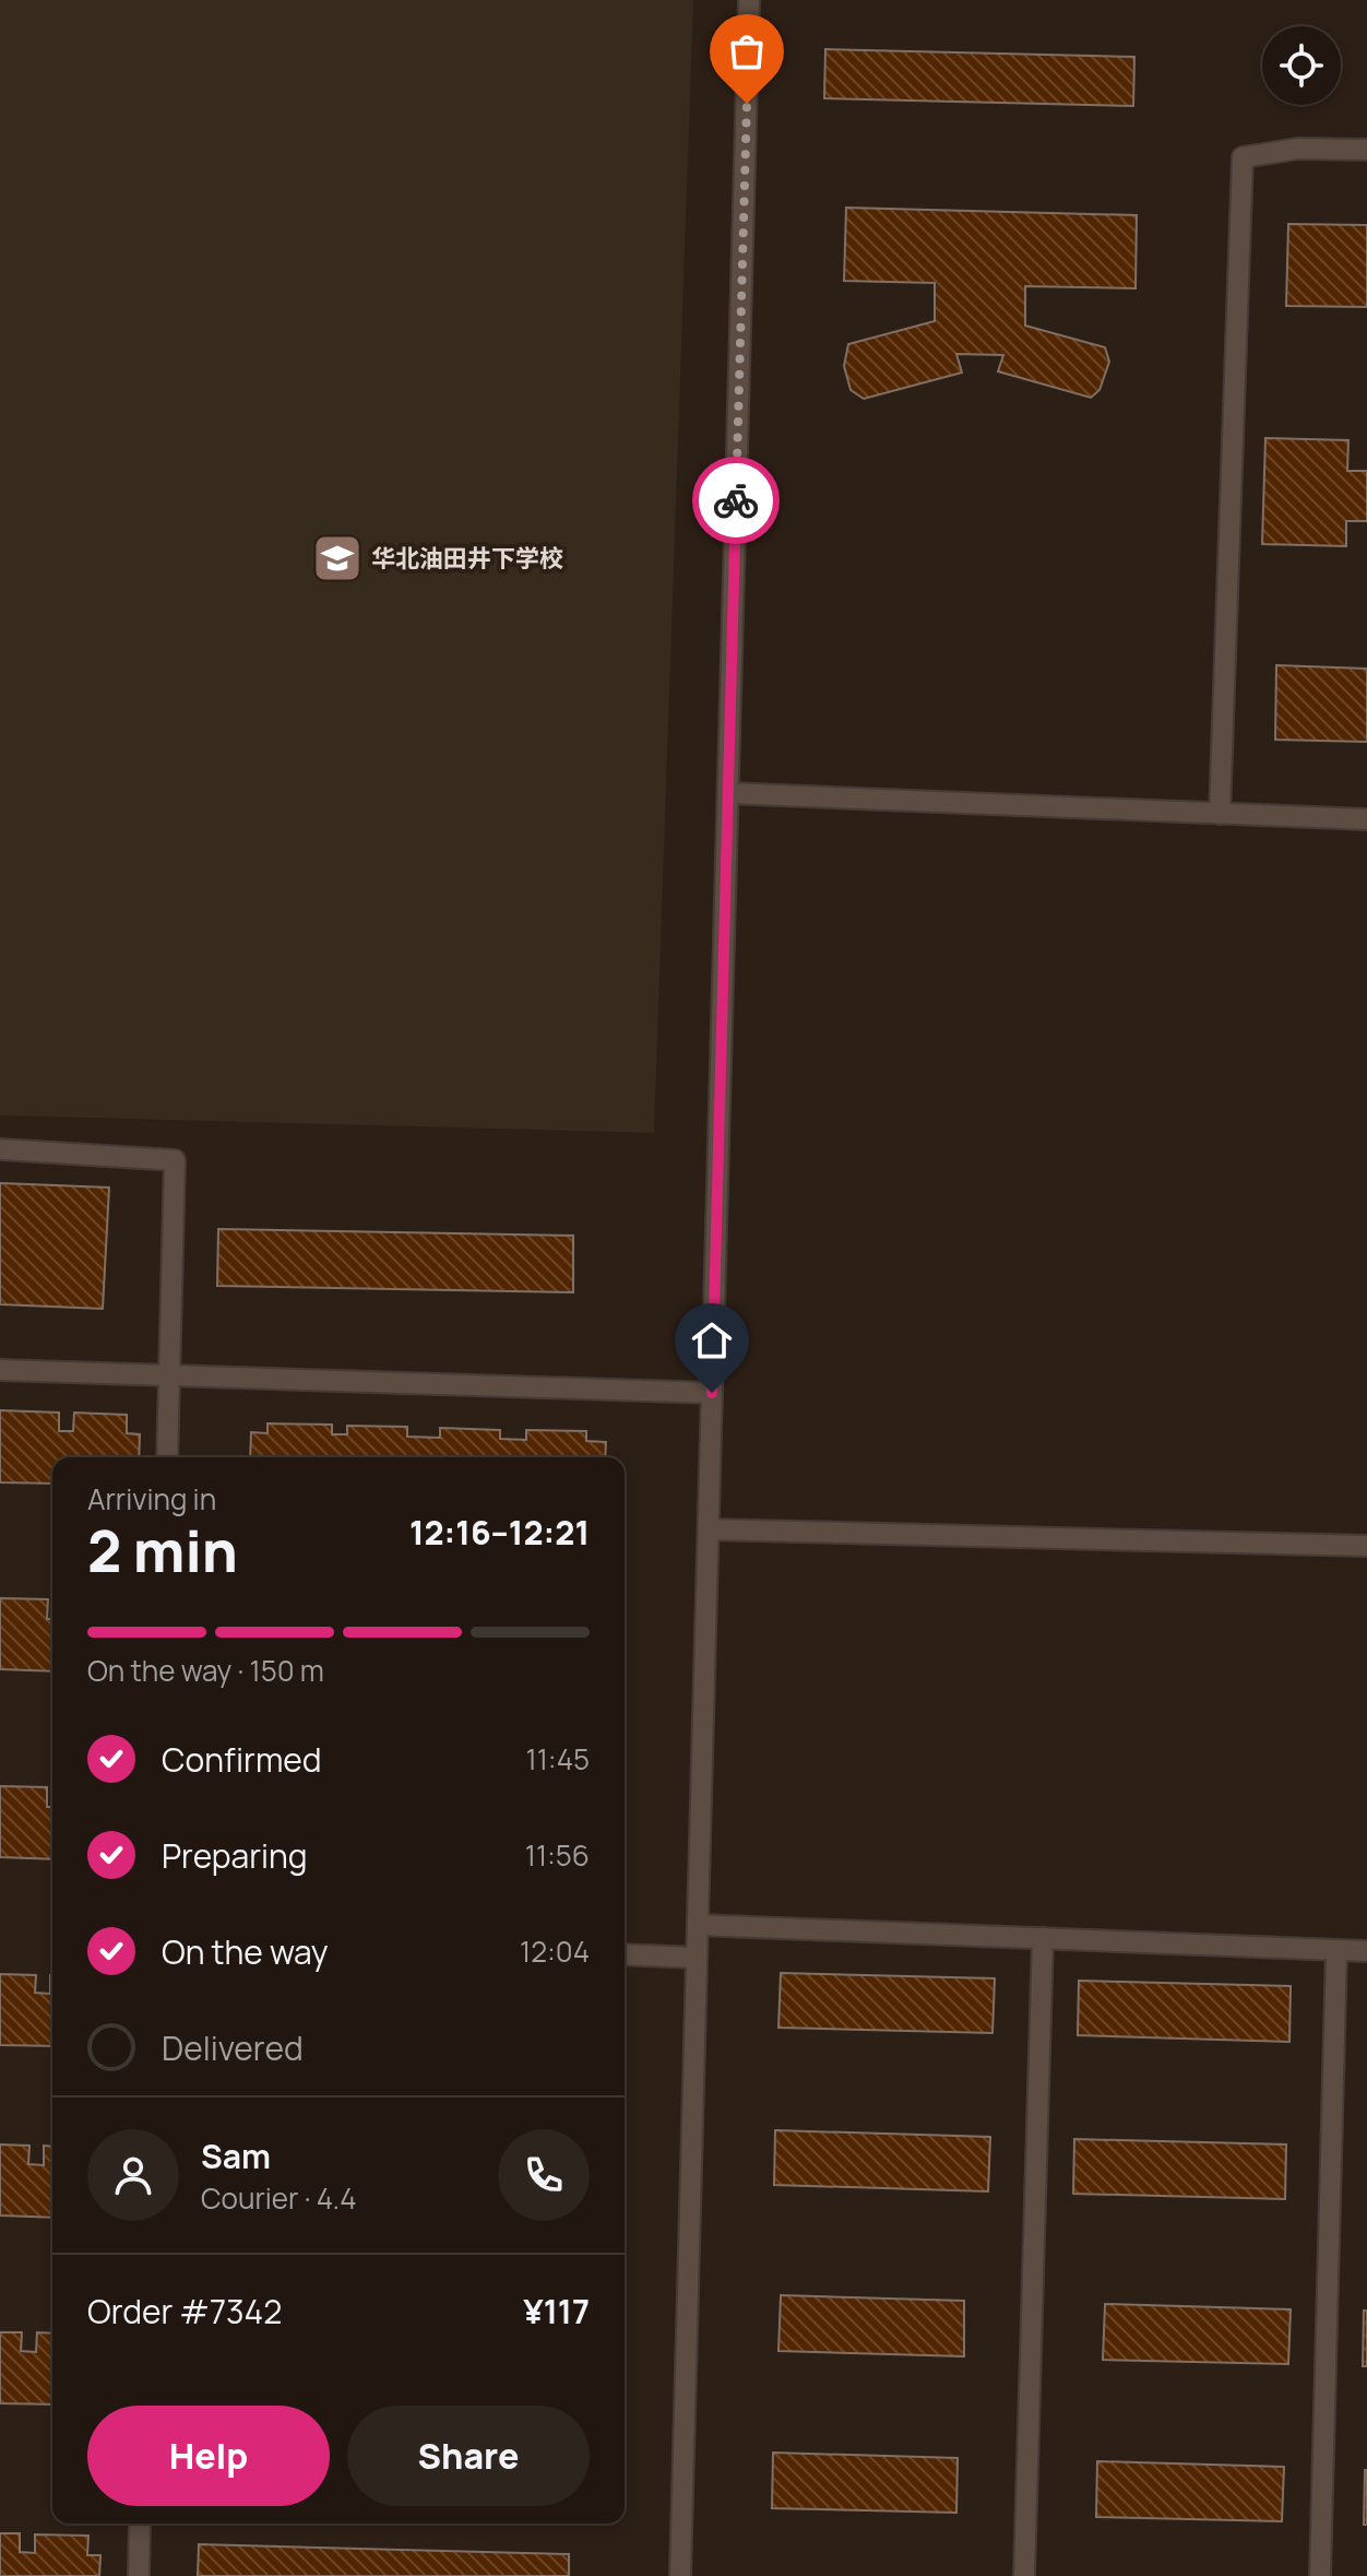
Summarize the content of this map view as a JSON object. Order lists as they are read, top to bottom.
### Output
{
  "places": {
    "school or university": ["华北油田井下学校"]
  },
  "page": {
    "heading": ["2 min", "Arriving in", "12:16–12:21"],
    "panel": [
      "Sam",
      "Courier · 4.4",
      "Order #7342",
      "¥117"
    ],
    "bar": "On the way · 150 m",
    "list": [
      ["Confirmed", "11:45"],
      ["Preparing", "11:56"],
      ["On the way", "12:04"],
      "Delivered"
    ],
    "buttons": ["Help", "Share"]
  }
}
